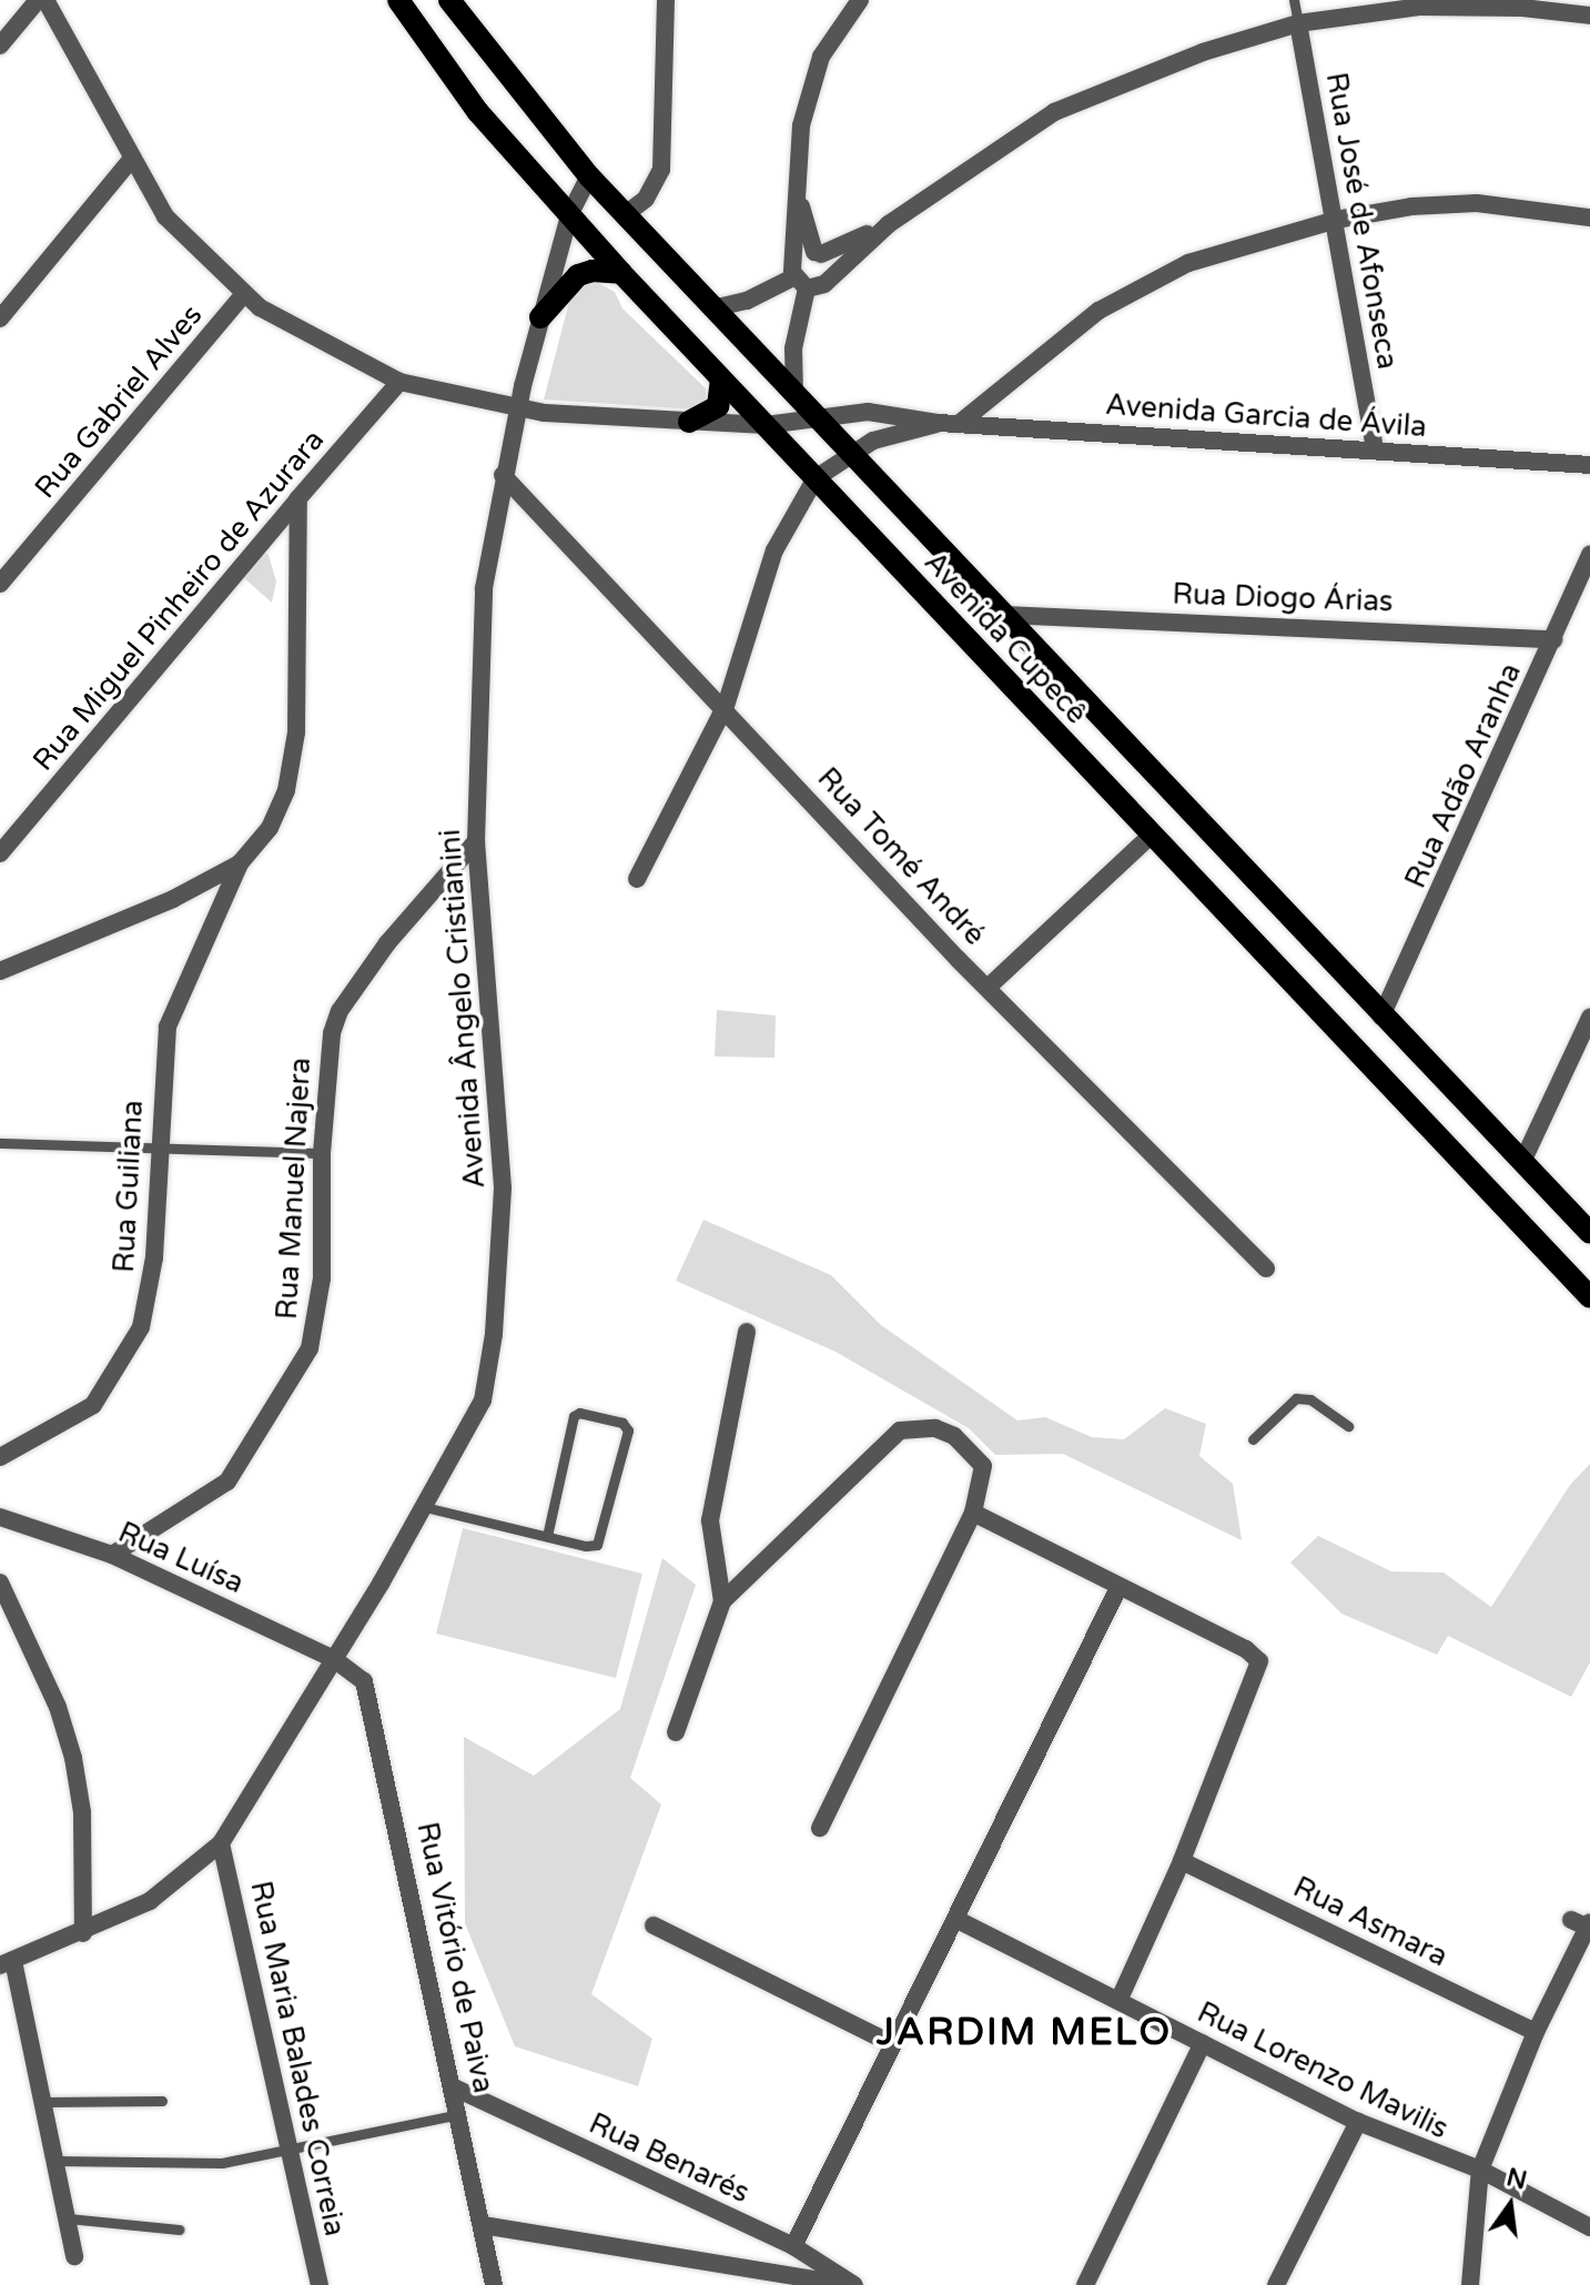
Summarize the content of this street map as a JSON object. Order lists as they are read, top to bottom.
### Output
{
  "streets": {
    "main road": ["Avenida Cupecê"],
    "street": [
      "Rua José de Afonseca",
      "Rua Gabriel Alves",
      "Avenida Garcia de Ávila",
      "Rua Diogo Árias",
      "Rua Miguel Pinheiro de Azurara",
      "Rua Adão Aranha",
      "Rua Tomé André",
      "Avenida Ângelo Cristianini",
      "Rua Guiliana",
      "Rua Manuel Najera",
      "Rua Luísa",
      "Rua Asmara",
      "Rua Vitório de Paiva",
      "Rua Maria Balades Correia",
      "Rua Lorenzo Mavilis",
      "Rua Benarés"
    ]
  },
  "crossings": [
    ["Rua José de Afonseca", "Avenida Garcia de Ávila"],
    ["Rua Gabriel Alves", "Avenida Garcia de Ávila"],
    ["Avenida Garcia de Ávila", "Rua Miguel Pinheiro de Azurara"],
    ["Avenida Garcia de Ávila", "Avenida Cupecê"],
    ["Avenida Garcia de Ávila", "Avenida Ângelo Cristianini"],
    ["Rua Diogo Árias", "Avenida Cupecê"],
    ["Rua Diogo Árias", "Rua Adão Aranha"],
    ["Avenida Cupecê", "Rua Adão Aranha"],
    ["Avenida Cupecê", "Avenida Ângelo Cristianini"],
    ["Rua Tomé André", "Avenida Ângelo Cristianini"],
    ["Avenida Ângelo Cristianini", "Rua Manuel Najera"],
    ["Avenida Ângelo Cristianini", "Rua Luísa"],
    ["Avenida Ângelo Cristianini", "Rua Vitório de Paiva"],
    ["Avenida Ângelo Cristianini", "Rua Maria Balades Correia"],
    ["Rua Manuel Najera", "Rua Luísa"],
    ["Rua Luísa", "Rua Vitório de Paiva"],
    ["Rua Vitório de Paiva", "Rua Benarés"]
  ],
  "districts": ["JARDIM MELO"],
  "north": "top"
}
